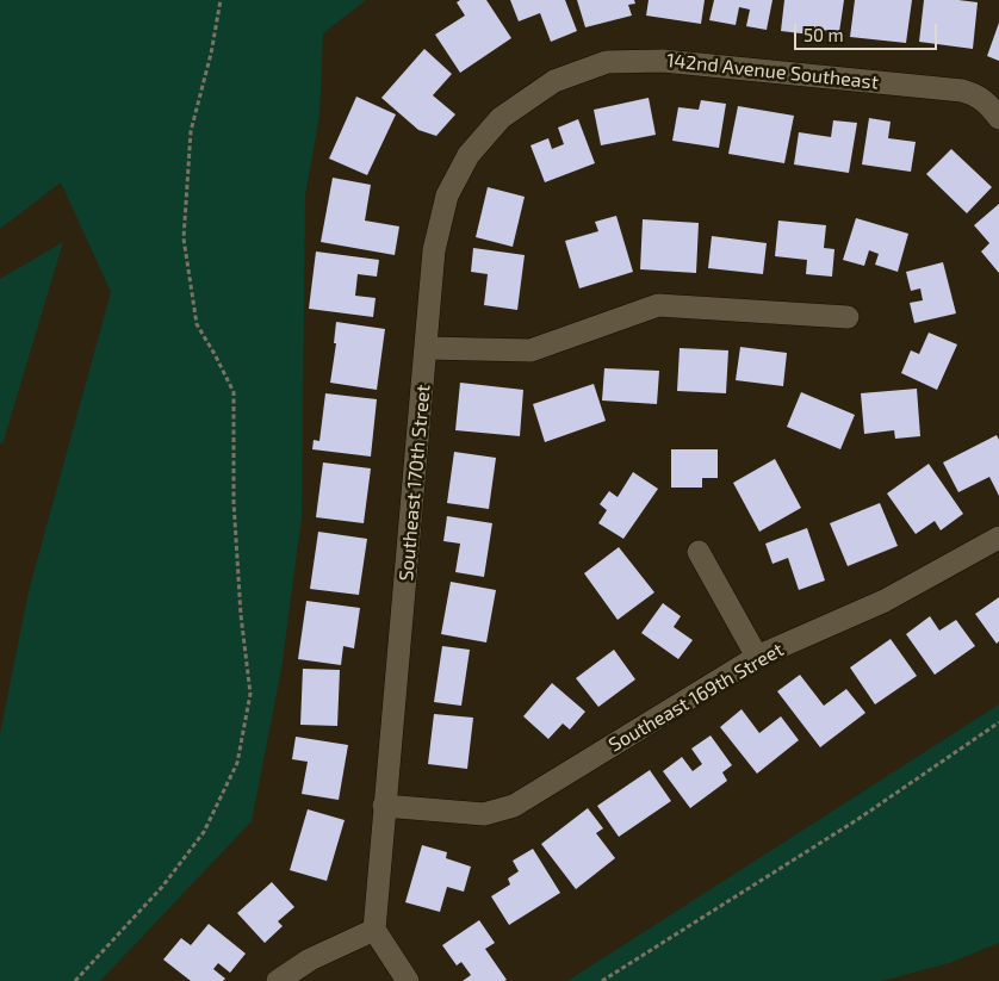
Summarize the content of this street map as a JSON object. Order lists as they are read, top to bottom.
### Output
{
  "streets": {
    "street": ["142nd Avenue Southeast", "Southeast 170th Street", "Southeast 169th Street"]
  },
  "crossings": [
    ["142nd Avenue Southeast", "Southeast 170th Street"],
    ["Southeast 170th Street", "Southeast 169th Street"]
  ],
  "scale_bar": "50 m"
}
